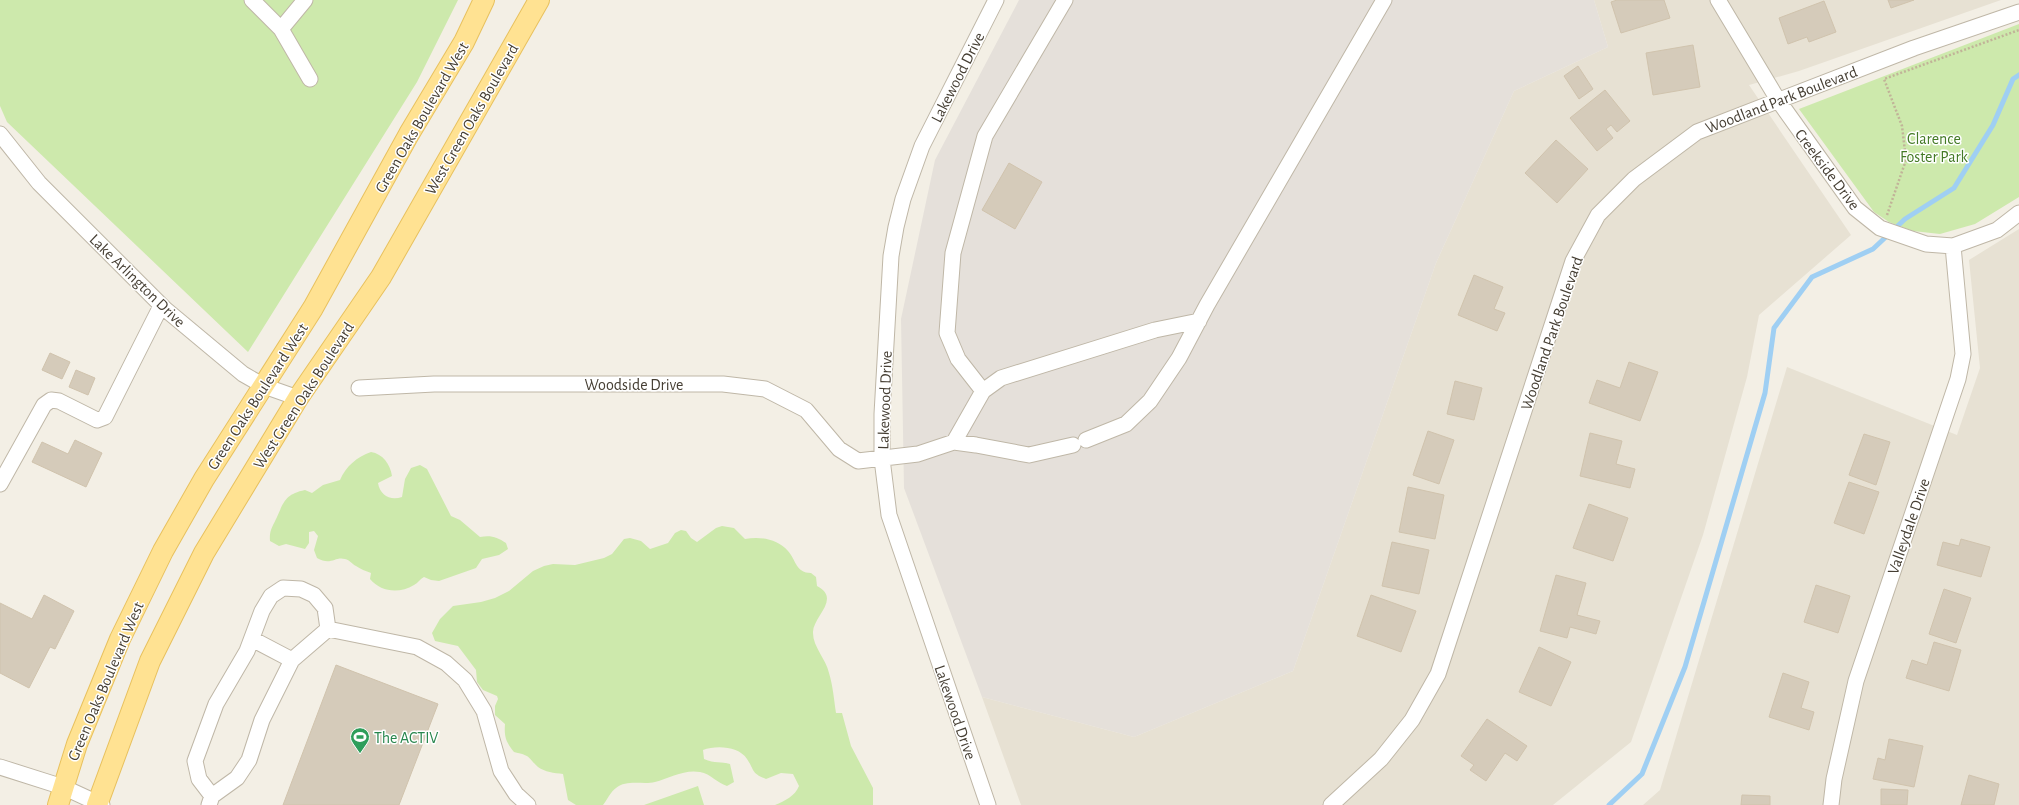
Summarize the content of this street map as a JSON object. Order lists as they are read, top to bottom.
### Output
{
  "streets": {
    "main road": ["Green Oaks Boulevard West", "West Green Oaks Boulevard"],
    "street": [
      "Lakewood Drive",
      "Woodland Park Boulevard",
      "Creekside Drive",
      "Lake Arlington Drive",
      "Woodside Drive",
      "Valleydale Drive"
    ]
  },
  "crossings": [
    ["Lakewood Drive", "Woodside Drive"],
    ["Woodland Park Boulevard", "Creekside Drive"],
    ["Green Oaks Boulevard West", "Lake Arlington Drive"],
    ["West Green Oaks Boulevard", "Lake Arlington Drive"],
    ["Creekside Drive", "Valleydale Drive"]
  ],
  "parks": ["Clarence Foster Park"],
  "places": {
    "sports": ["The ACTIV"]
  }
}
